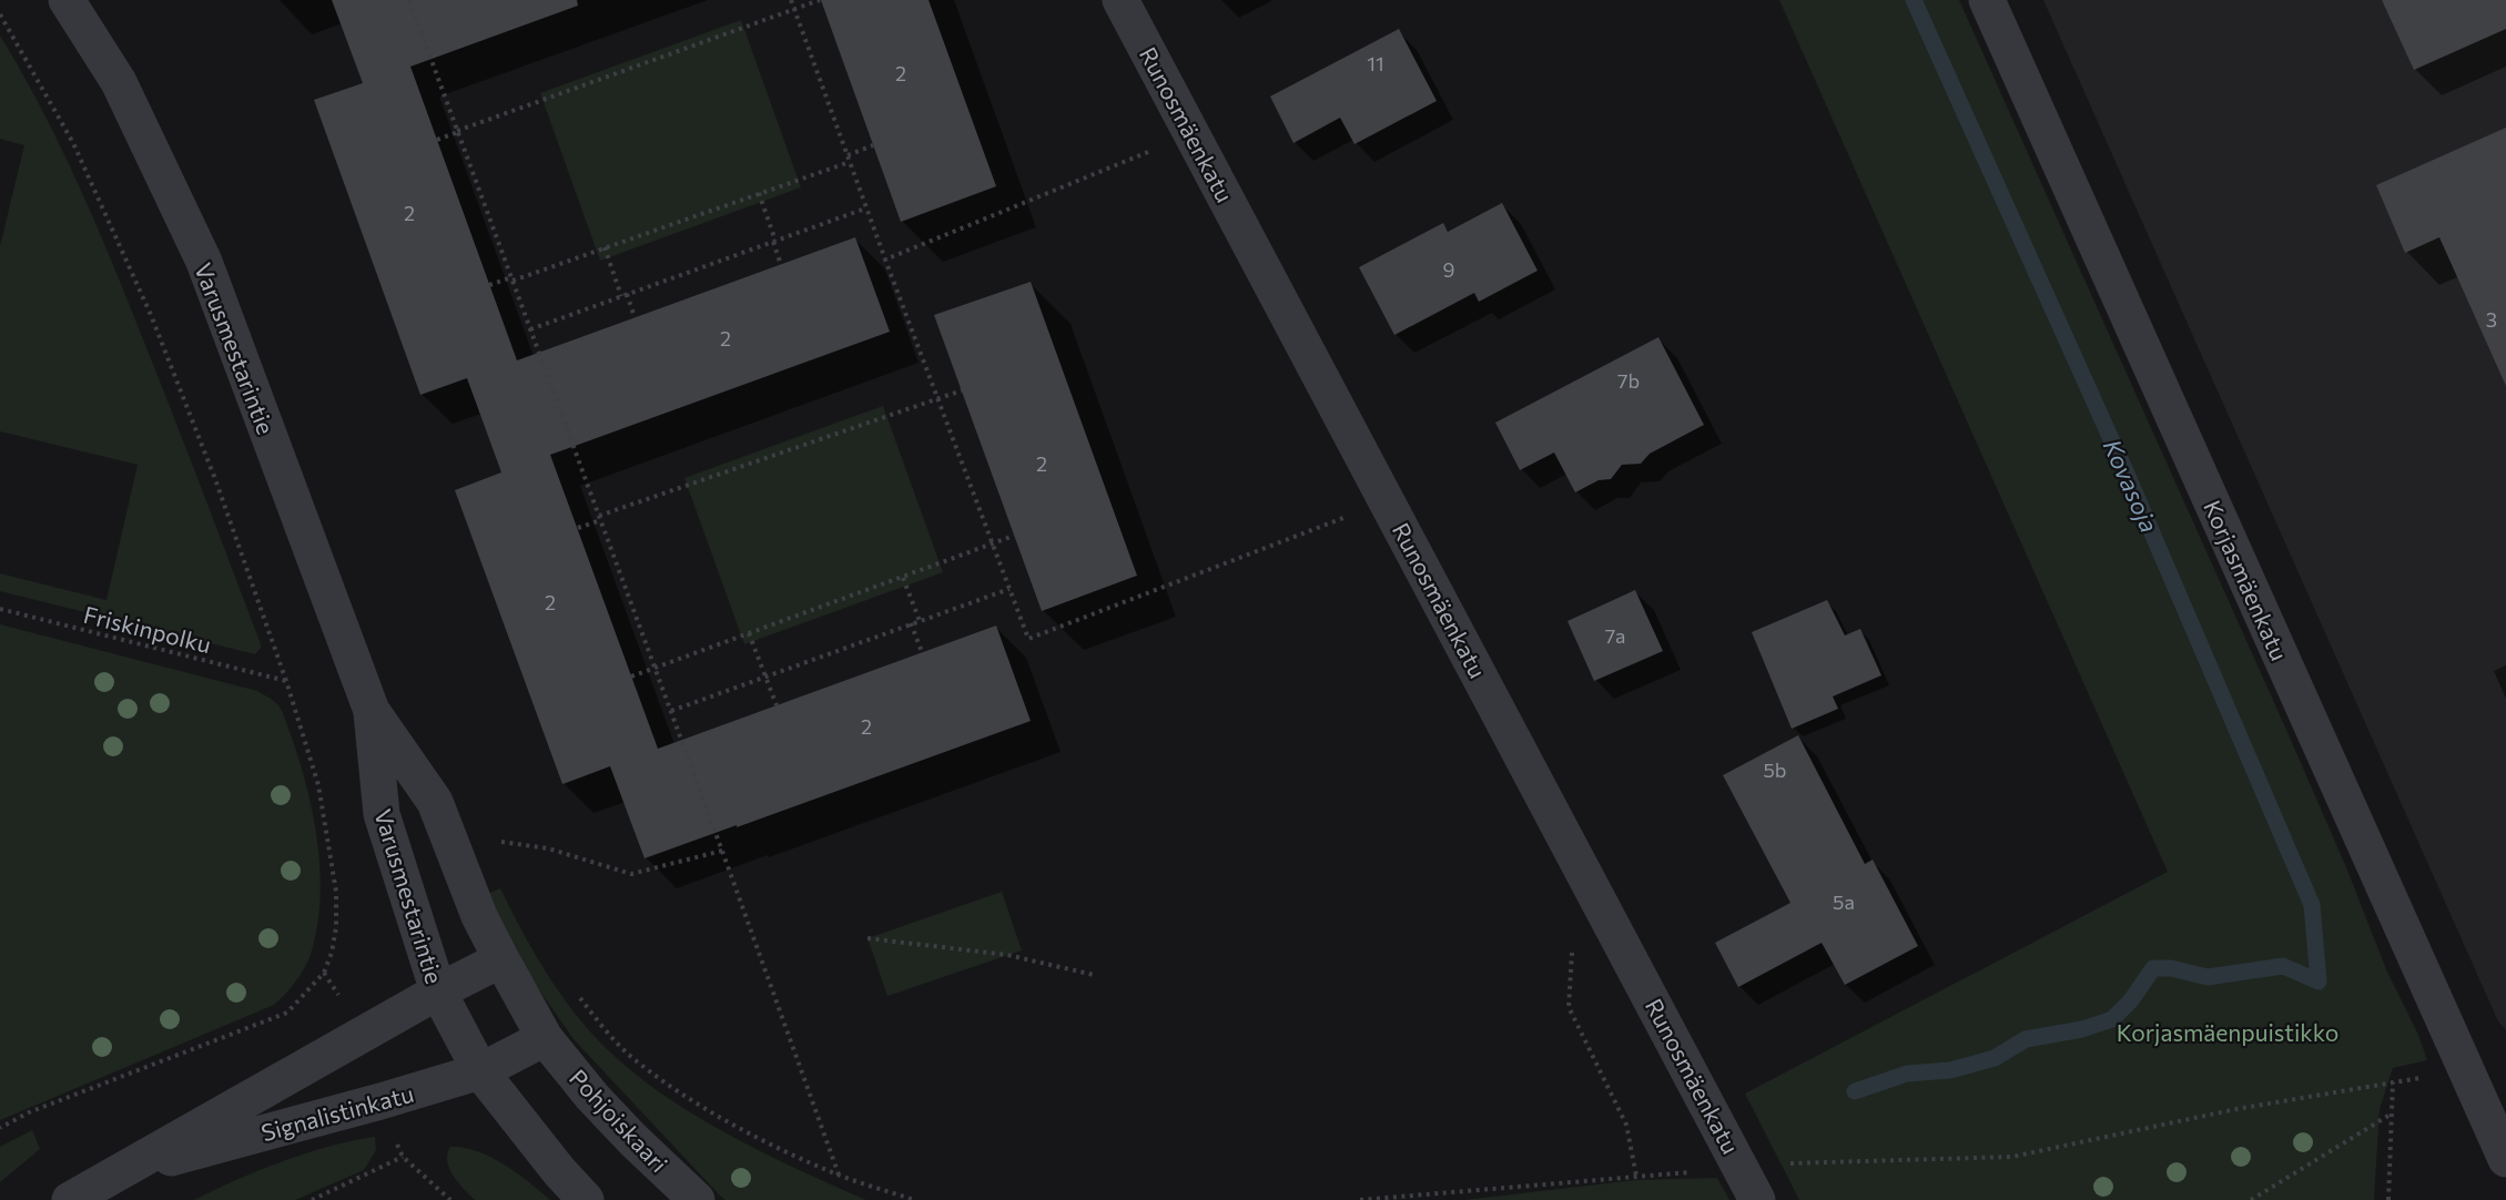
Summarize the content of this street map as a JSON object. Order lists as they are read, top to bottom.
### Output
{
  "streets": {
    "street": [
      "Runosmäenkatu",
      "Varusmestarintie",
      "Korjasmäenkatu",
      "Signalistinkatu",
      "Pohjoiskaari"
    ],
    "path": ["Friskinpolku"]
  },
  "crossings": [
    ["Varusmestarintie", "Signalistinkatu"],
    ["Varusmestarintie", "Pohjoiskaari"],
    ["Signalistinkatu", "Pohjoiskaari"]
  ],
  "water": ["Kovasoja"],
  "parks": ["Korjasmäenpuistikko"],
  "house_numbers": [
    "11",
    "2",
    "2",
    "9",
    "3",
    "2",
    "7b",
    "2",
    "2",
    "7a",
    "2",
    "5b",
    "5a"
  ]
}
